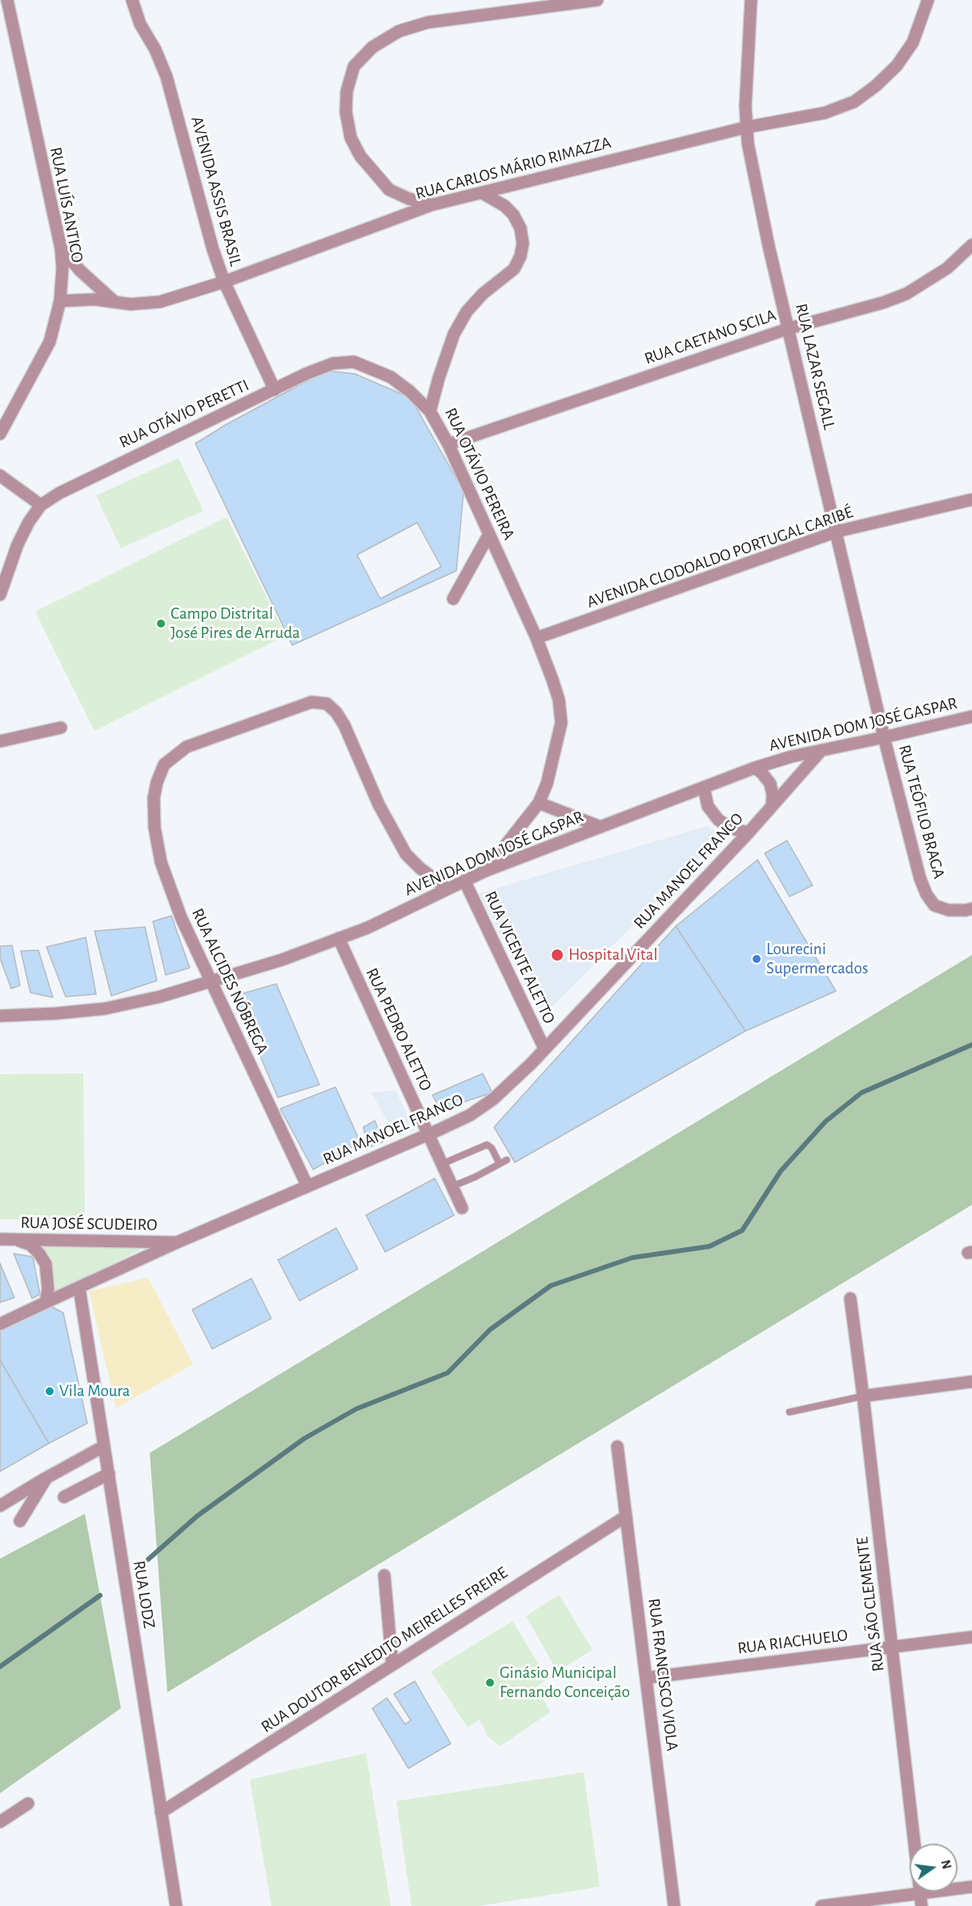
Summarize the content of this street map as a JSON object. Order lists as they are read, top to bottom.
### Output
{
  "streets": {
    "street": [
      "RUA CARLOS MÁRIO RIMAZZA",
      "AVENIDA ASSIS BRASIL",
      "RUA LUÍS ANTICO",
      "RUA CAETANO SCILA",
      "RUA LAZAR SEGALL",
      "RUA OTÁVIO PERETTI",
      "RUA OTÁVIO PEREIRA",
      "AVENIDA CLODOALDO PORTUGAL CARIBÉ",
      "AVENIDA DOM JOSÉ GASPAR",
      "RUA TEÓFILO BRAGA",
      "RUA MANOEL FRANCO",
      "RUA VICENTE ALETTO",
      "RUA ALCIDES NÓBREGA",
      "RUA PEDRO ALETTO",
      "RUA JOSÉ SCUDEIRO",
      "RUA LODZ",
      "RUA SÃO CLEMENTE",
      "RUA RIACHUELO",
      "RUA DOUTOR BENEDITO MEIRELLES FREIRE",
      "RUA FRANCISCO VIOLA"
    ]
  },
  "crossings": [
    ["RUA CARLOS MÁRIO RIMAZZA", "AVENIDA ASSIS BRASIL"],
    ["RUA CARLOS MÁRIO RIMAZZA", "RUA LUÍS ANTICO"],
    ["RUA CARLOS MÁRIO RIMAZZA", "RUA LAZAR SEGALL"],
    ["RUA CARLOS MÁRIO RIMAZZA", "RUA OTÁVIO PEREIRA"],
    ["AVENIDA ASSIS BRASIL", "RUA OTÁVIO PERETTI"],
    ["RUA CAETANO SCILA", "RUA LAZAR SEGALL"],
    ["RUA CAETANO SCILA", "RUA OTÁVIO PEREIRA"],
    ["RUA LAZAR SEGALL", "AVENIDA CLODOALDO PORTUGAL CARIBÉ"],
    ["RUA LAZAR SEGALL", "AVENIDA DOM JOSÉ GASPAR"],
    ["RUA LAZAR SEGALL", "RUA TEÓFILO BRAGA"],
    ["RUA OTÁVIO PERETTI", "RUA OTÁVIO PEREIRA"],
    ["RUA OTÁVIO PEREIRA", "AVENIDA CLODOALDO PORTUGAL CARIBÉ"],
    ["RUA OTÁVIO PEREIRA", "AVENIDA DOM JOSÉ GASPAR"],
    ["AVENIDA DOM JOSÉ GASPAR", "RUA TEÓFILO BRAGA"],
    ["AVENIDA DOM JOSÉ GASPAR", "RUA MANOEL FRANCO"],
    ["AVENIDA DOM JOSÉ GASPAR", "RUA VICENTE ALETTO"],
    ["AVENIDA DOM JOSÉ GASPAR", "RUA ALCIDES NÓBREGA"],
    ["AVENIDA DOM JOSÉ GASPAR", "RUA PEDRO ALETTO"],
    ["RUA MANOEL FRANCO", "RUA VICENTE ALETTO"],
    ["RUA MANOEL FRANCO", "RUA ALCIDES NÓBREGA"],
    ["RUA MANOEL FRANCO", "RUA PEDRO ALETTO"],
    ["RUA MANOEL FRANCO", "RUA JOSÉ SCUDEIRO"],
    ["RUA MANOEL FRANCO", "RUA LODZ"],
    ["RUA LODZ", "RUA DOUTOR BENEDITO MEIRELLES FREIRE"],
    ["RUA SÃO CLEMENTE", "RUA RIACHUELO"],
    ["RUA RIACHUELO", "RUA FRANCISCO VIOLA"],
    ["RUA DOUTOR BENEDITO MEIRELLES FREIRE", "RUA FRANCISCO VIOLA"]
  ],
  "places": [
    "Campo Distrital José Pires de Arruda",
    "Hospital Vital",
    "Lourecini Supermercados",
    "Vila Moura",
    "Ginásio Municipal Fernando Conceição"
  ],
  "north": "right"
}
